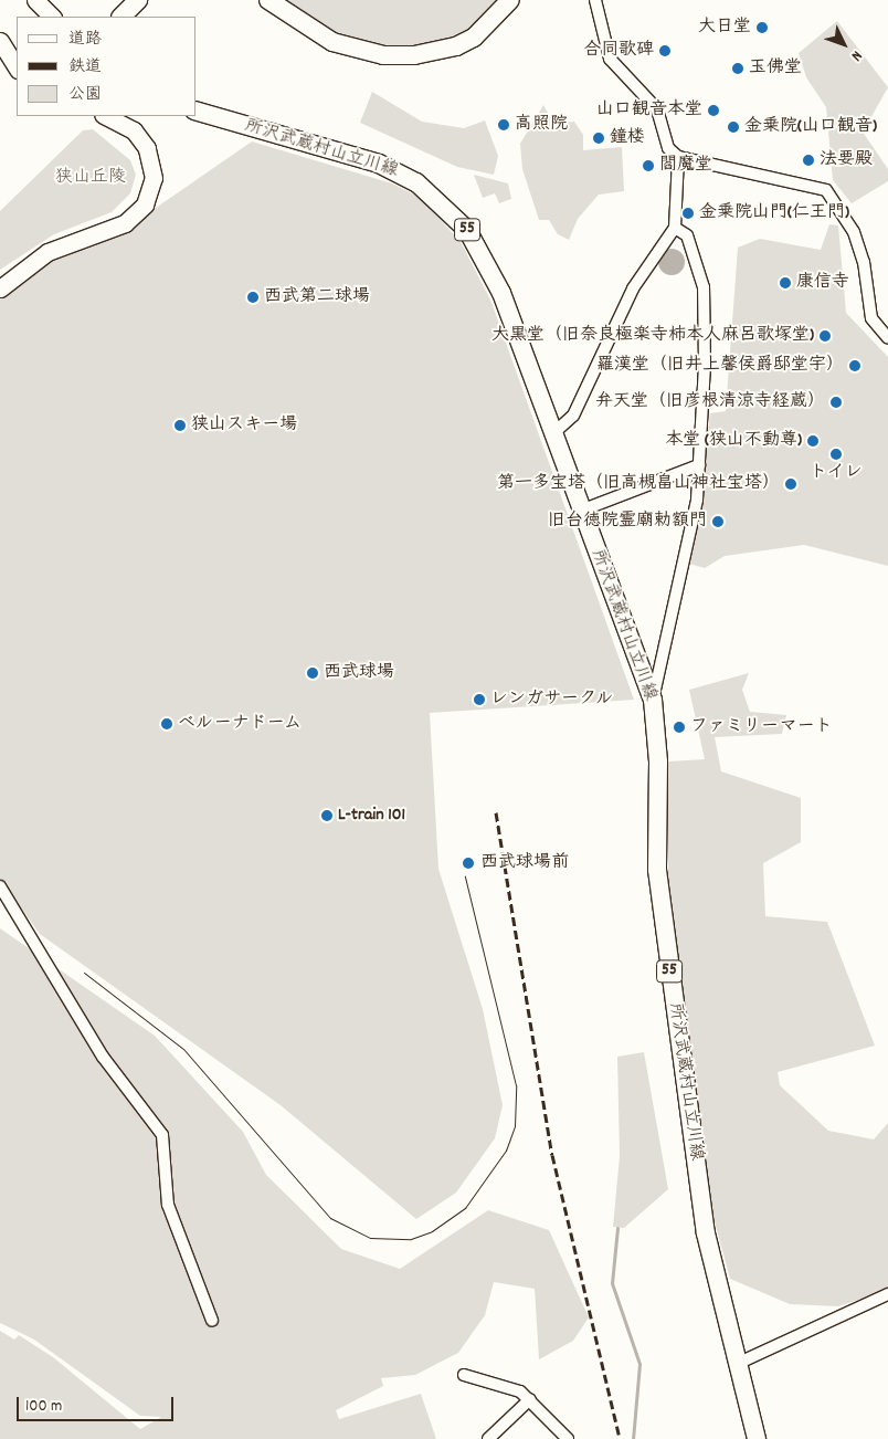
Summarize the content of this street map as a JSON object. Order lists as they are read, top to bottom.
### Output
{
  "streets": {
    "main road": ["所沢武蔵村山立川線", "55"]
  },
  "parks": ["狭山丘陵"],
  "places": [
    "大日堂",
    "合同歌碑",
    "玉佛堂",
    "山口観音本堂",
    "高照院",
    "金乗院(山口観音)",
    "鐘楼",
    "法要殿",
    "閻魔堂",
    "金乗院山門(仁王門)",
    "康信寺",
    "西武第二球場",
    "大黒堂（旧奈良極楽寺柿本人麻呂歌塚堂)",
    "羅漢堂（旧井上馨侯爵邸堂宇）",
    "弁天堂（旧彦根清涼寺経蔵）",
    "狭山スキー場",
    "本堂 (狭山不動尊)",
    "トイレ",
    "第一多宝塔（旧高槻畠山神社宝塔）",
    "旧台徳院霊廟勅額門",
    "西武球場",
    "レンガサークル",
    "ベルーナドーム",
    "ファミリーマート",
    "L-train 101",
    "西武球場前"
  ],
  "legend": ["道路", "鉄道", "公園"],
  "scale_bar": "100 m",
  "north": "bottom right"
}
